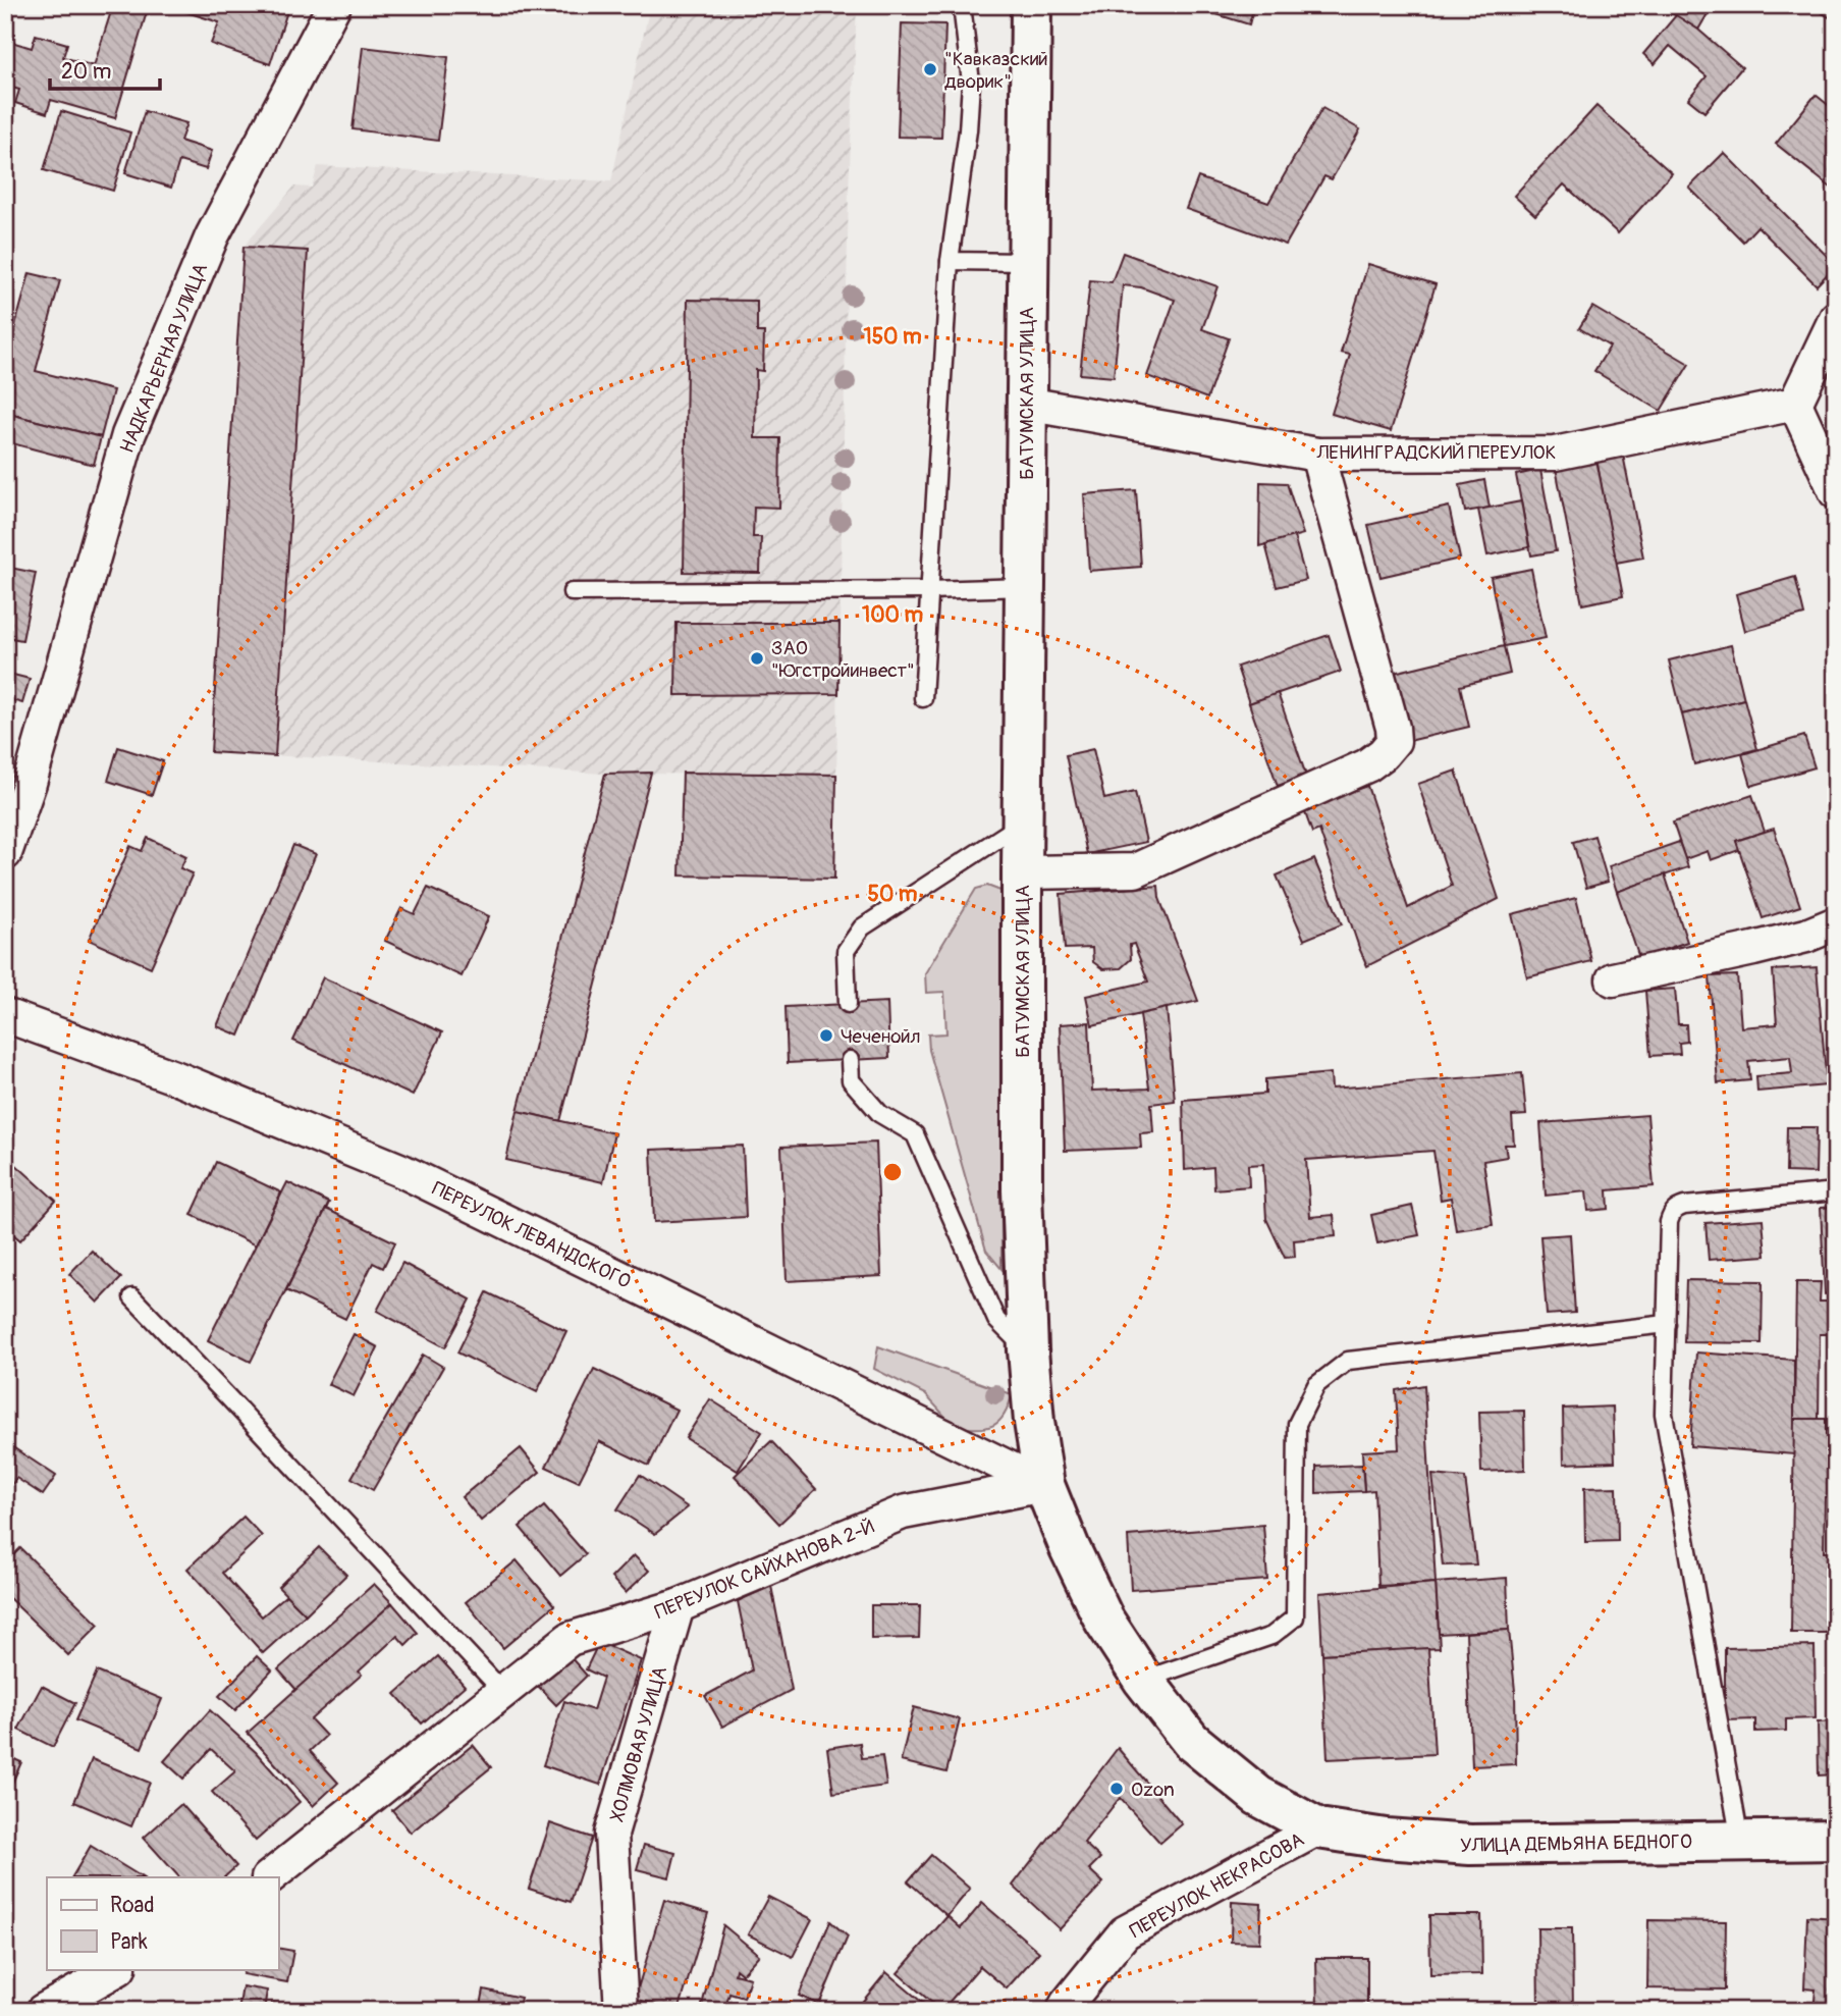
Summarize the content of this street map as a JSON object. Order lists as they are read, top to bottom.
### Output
{
  "streets": {
    "main road": ["БАТУМСКАЯ УЛИЦА", "УЛИЦА ДЕМЬЯНА БЕДНОГО"],
    "street": [
      "НАДКАРЬЕРНАЯ УЛИЦА",
      "ЛЕНИНГРАДСКИЙ ПЕРЕУЛОК",
      "ПЕРЕУЛОК ЛЕВАНДСКОГО",
      "ПЕРЕУЛОК САЙХАНОВА 2-Й",
      "ХОЛМОВАЯ УЛИЦА",
      "ПЕРЕУЛОК НЕКРАСОВА"
    ]
  },
  "crossings": [
    ["БАТУМСКАЯ УЛИЦА", "ЛЕНИНГРАДСКИЙ ПЕРЕУЛОК"],
    ["БАТУМСКАЯ УЛИЦА", "ПЕРЕУЛОК ЛЕВАНДСКОГО"],
    ["БАТУМСКАЯ УЛИЦА", "ПЕРЕУЛОК САЙХАНОВА 2-Й"],
    ["БАТУМСКАЯ УЛИЦА", "УЛИЦА ДЕМЬЯНА БЕДНОГО"],
    ["БАТУМСКАЯ УЛИЦА", "ПЕРЕУЛОК НЕКРАСОВА"],
    ["ПЕРЕУЛОК ЛЕВАНДСКОГО", "ПЕРЕУЛОК САЙХАНОВА 2-Й"],
    ["ПЕРЕУЛОК САЙХАНОВА 2-Й", "ХОЛМОВАЯ УЛИЦА"],
    ["УЛИЦА ДЕМЬЯНА БЕДНОГО", "ПЕРЕУЛОК НЕКРАСОВА"]
  ],
  "places": [
    "\"Кавказский дворик\"",
    "ЗАО \"Югстройинвест\"",
    "Чеченойл",
    "Ozon"
  ],
  "legend": ["Road", "Park"],
  "scale_bar": "20 m",
  "rings": ["150 m", "100 m", "50 m"]
}
